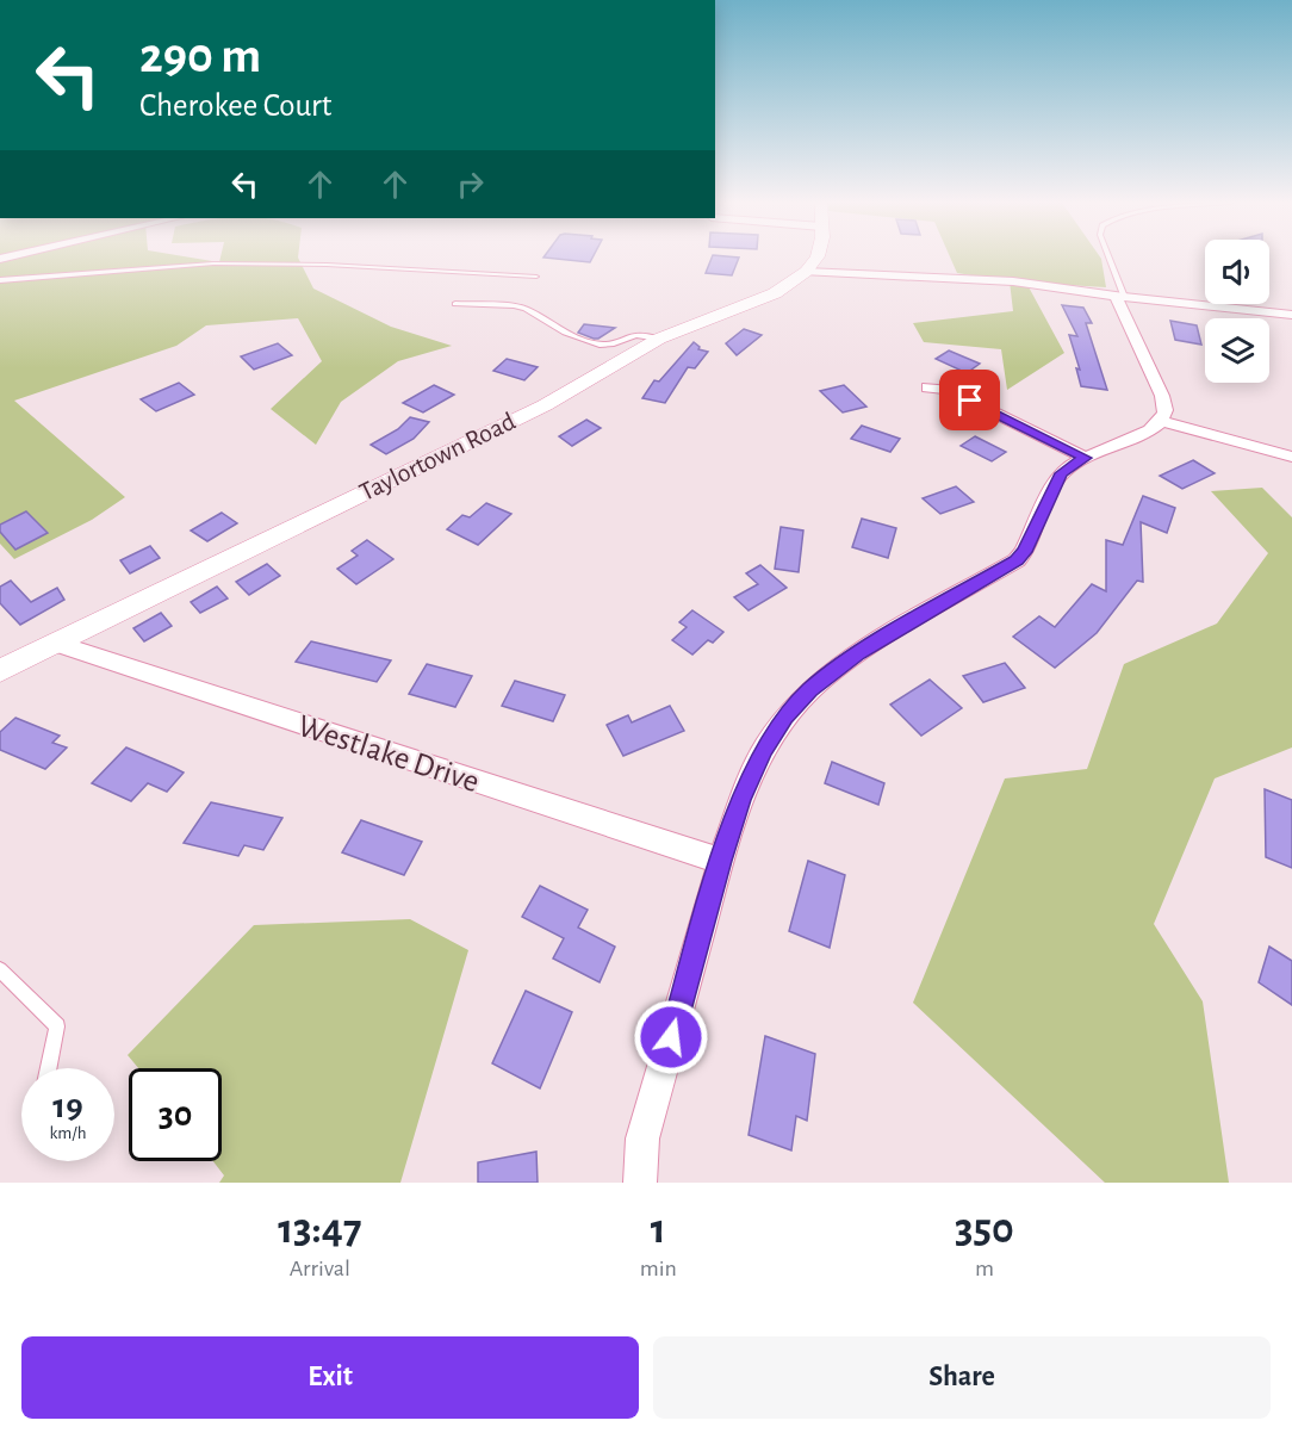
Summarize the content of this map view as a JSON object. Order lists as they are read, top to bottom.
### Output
{
  "streets": {
    "street": ["Taylortown Road", "Westlake Drive"]
  },
  "crossings": [
    ["Taylortown Road", "Westlake Drive"]
  ],
  "page": {
    "turn": ["290 m", "Cherokee Court"],
    "speed": "19 km/h",
    "limit": "30",
    "eta": [
      "13:47",
      "Arrival",
      "1",
      "min",
      "350",
      "m"
    ],
    "buttons": ["Exit", "Share"]
  }
}
